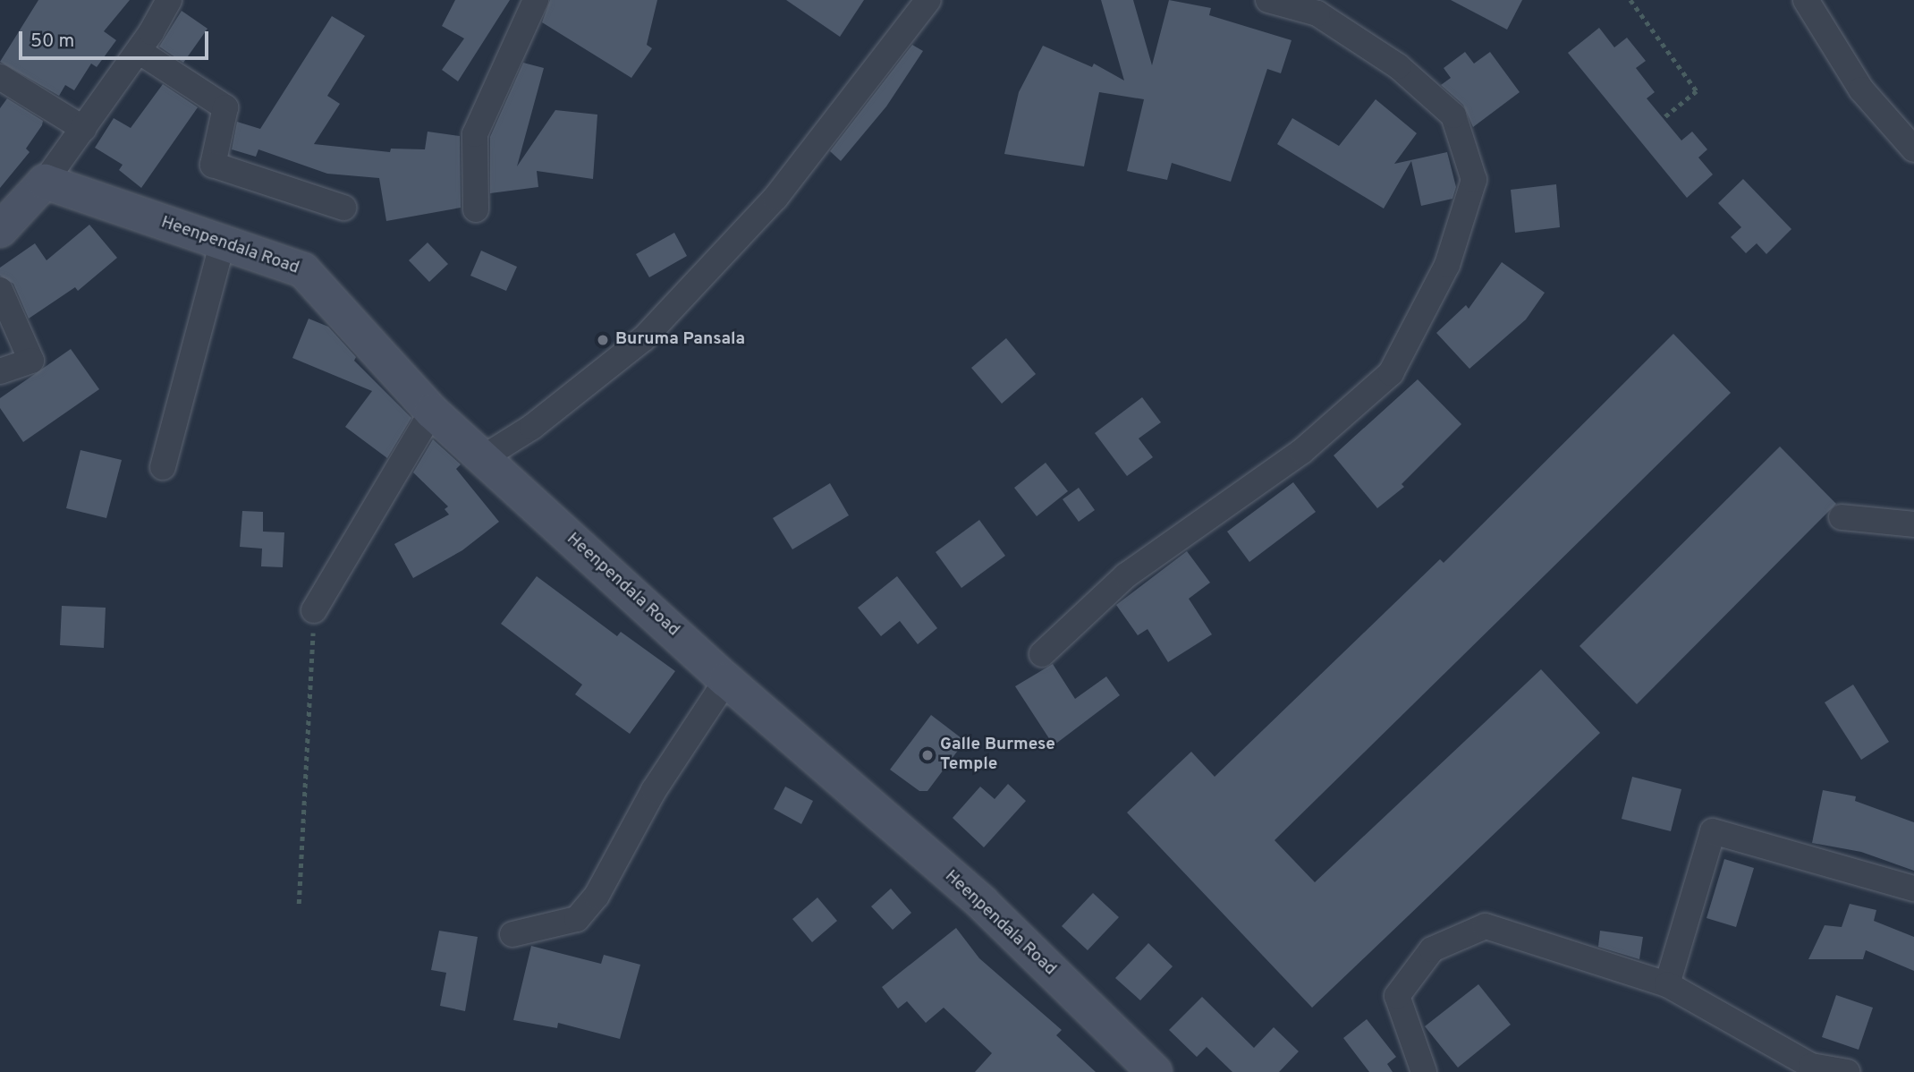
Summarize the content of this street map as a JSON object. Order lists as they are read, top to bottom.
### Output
{
  "streets": {
    "street": ["Heenpendala Road"]
  },
  "places": ["Buruma Pansala", "Galle Burmese Temple"],
  "scale_bar": "50 m"
}
